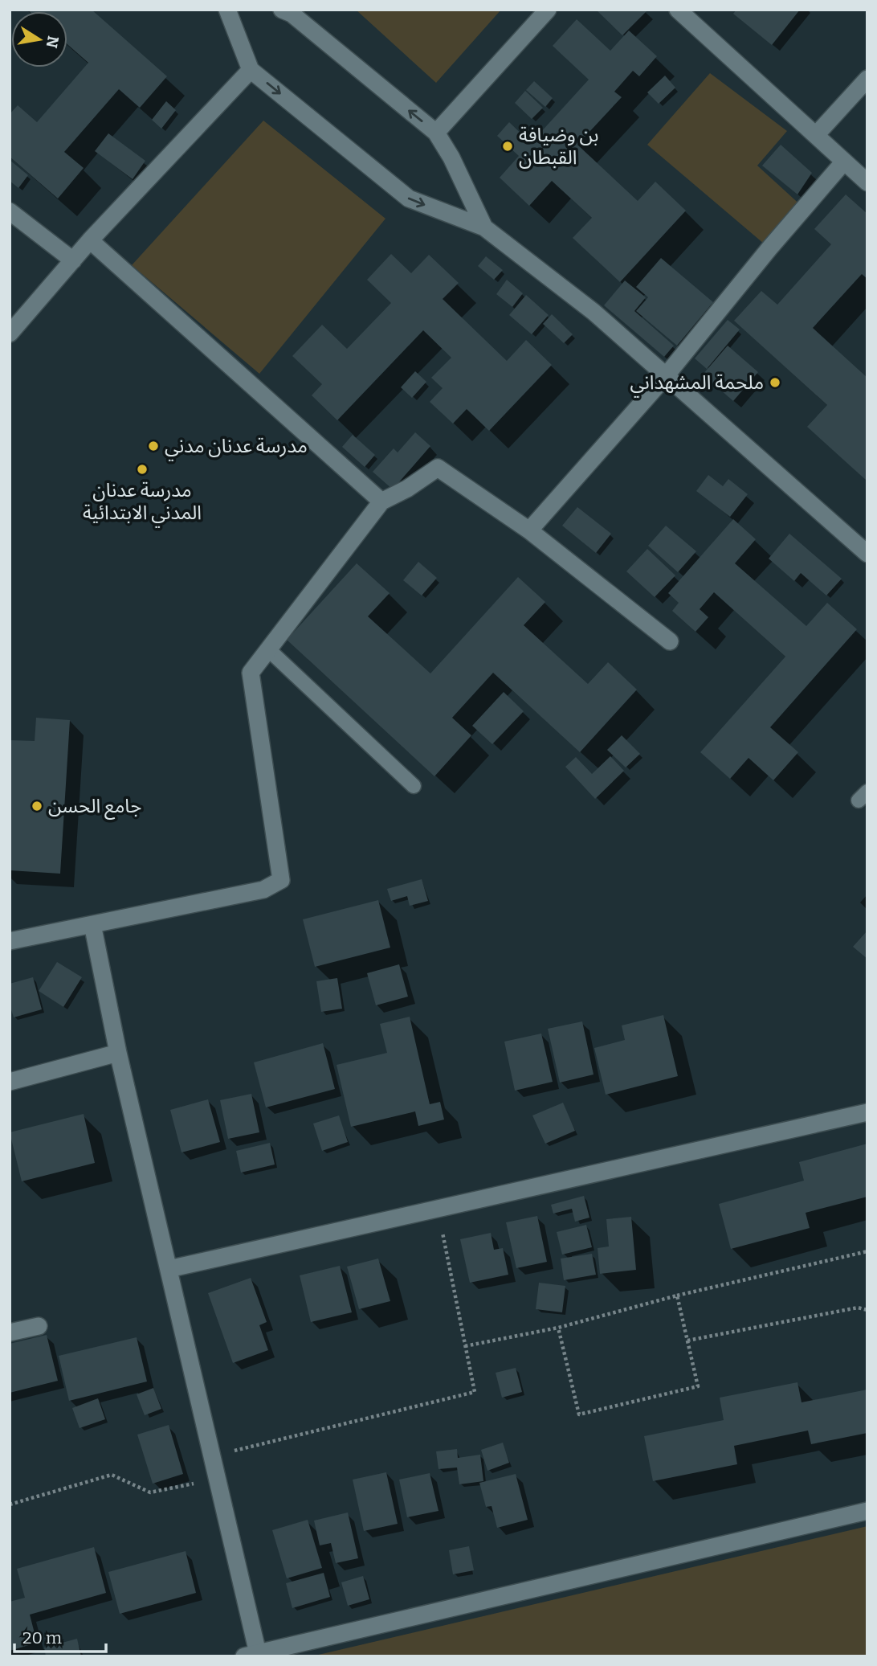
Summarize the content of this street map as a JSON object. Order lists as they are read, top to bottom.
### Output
{
  "places": [
    "بن وضيافة القبطان",
    "ملحمة المشهداني",
    "مدرسة عدنان مدني",
    "مدرسة عدنان المدني الابتدائية",
    "جامع الحسن"
  ],
  "scale_bar": "20 m",
  "north": "right"
}
